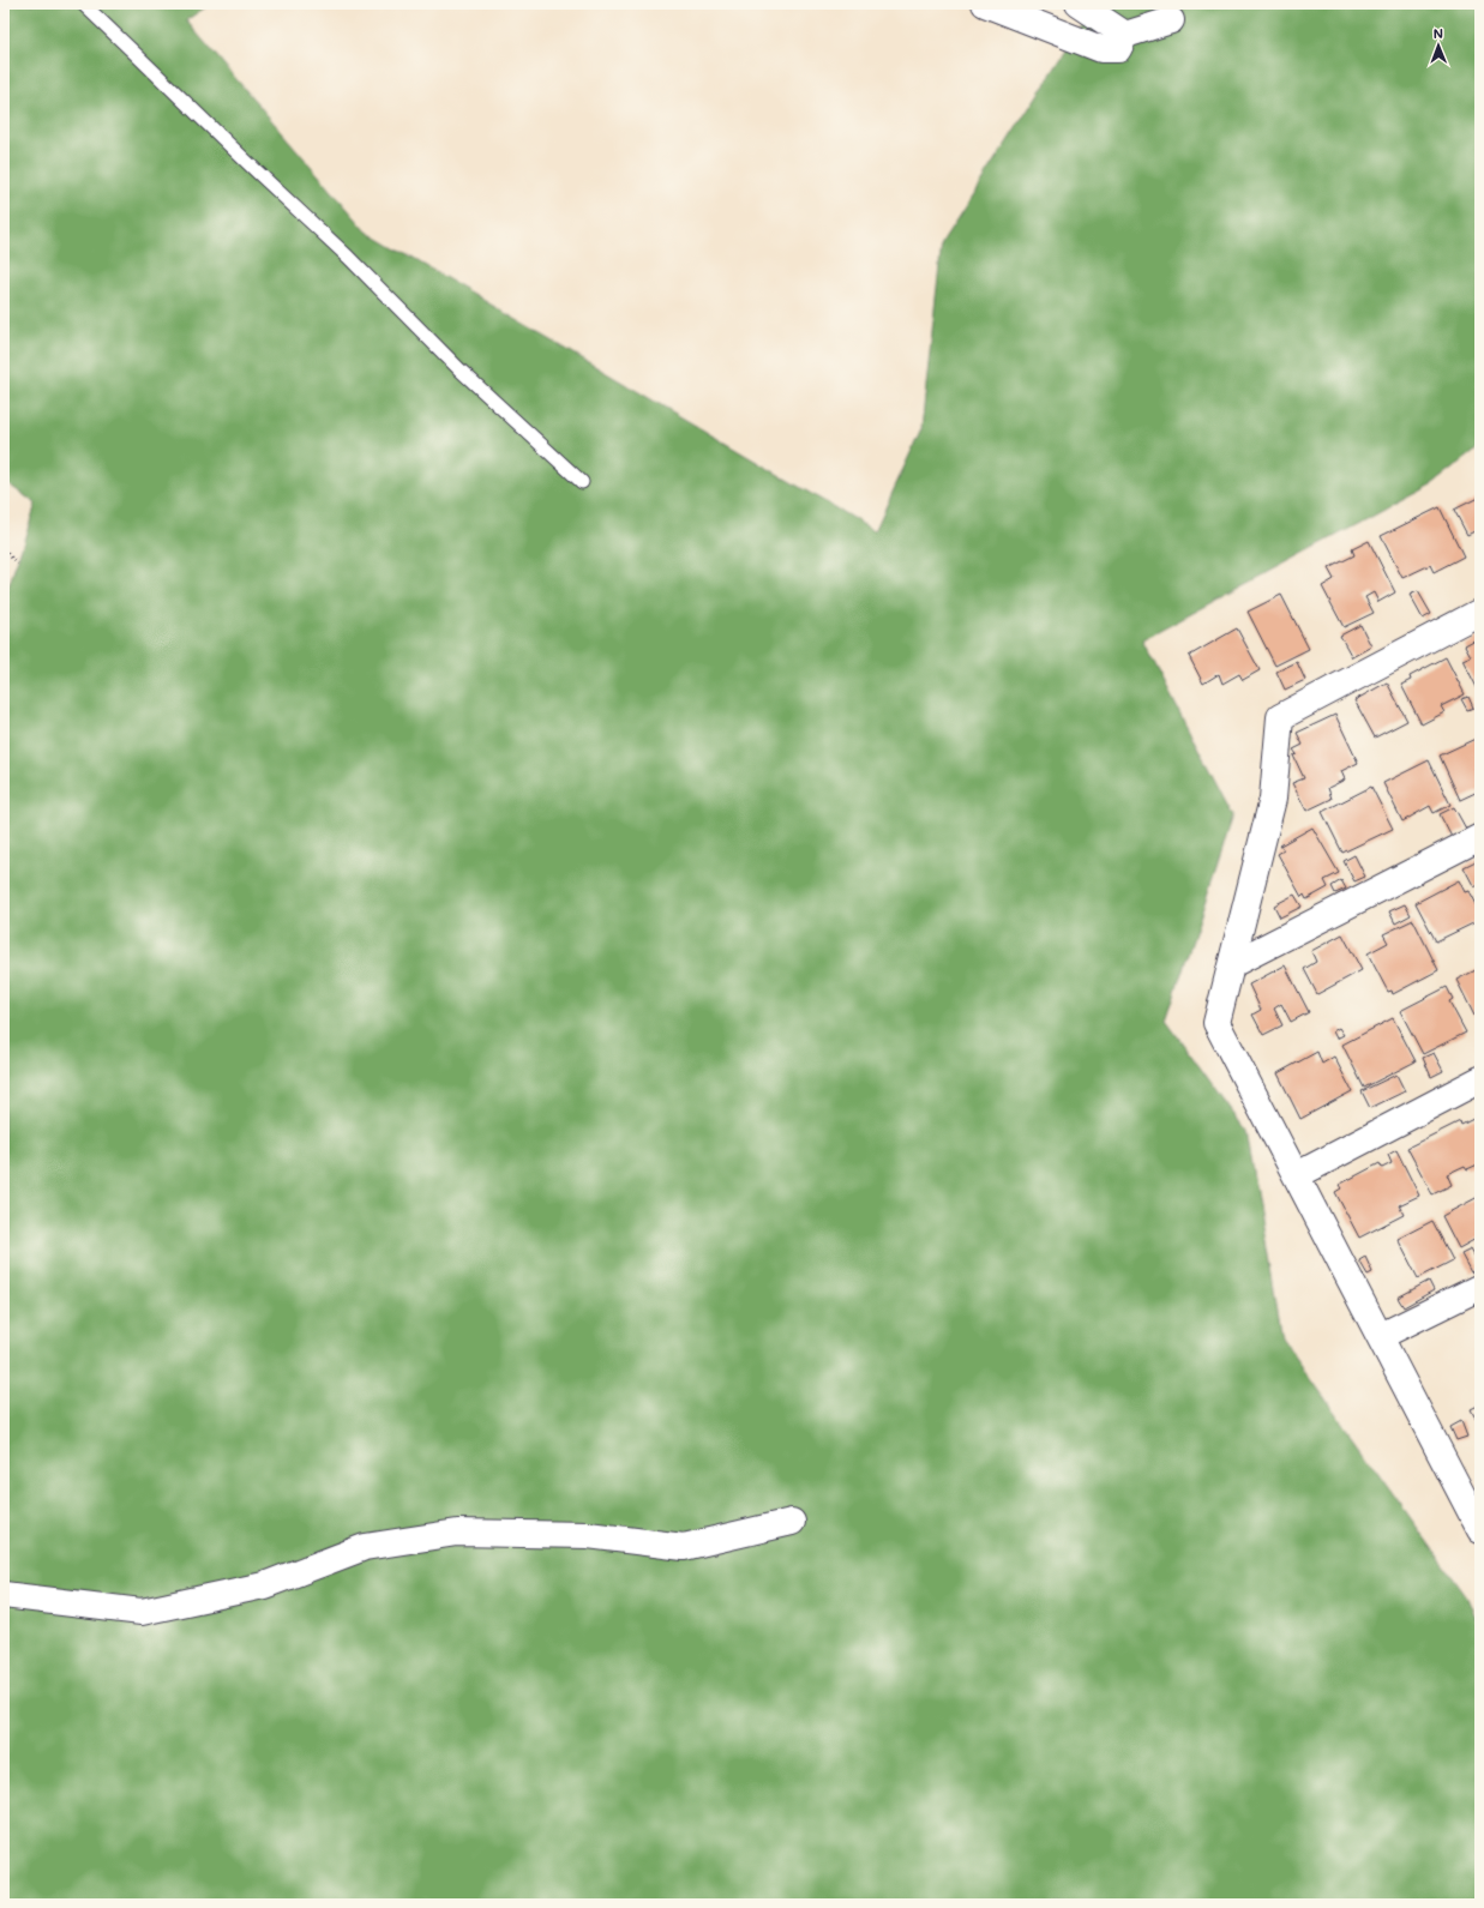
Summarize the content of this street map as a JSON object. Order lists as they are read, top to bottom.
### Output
{
  "north": "top"
}
